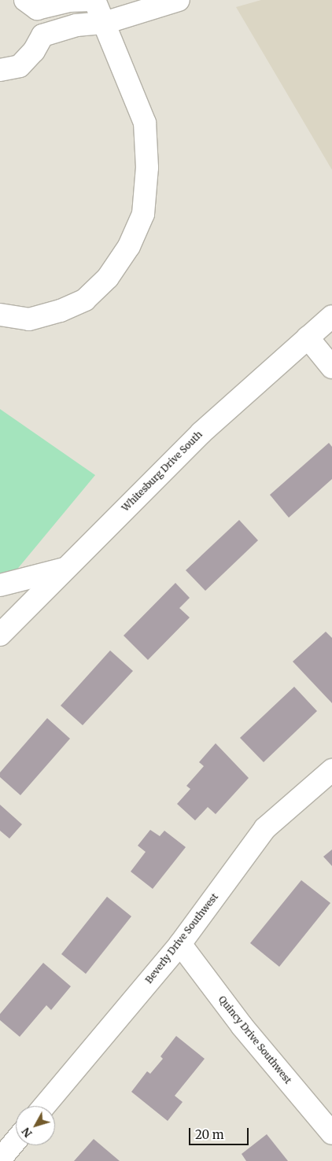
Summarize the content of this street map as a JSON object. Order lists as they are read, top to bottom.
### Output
{
  "streets": {
    "street": ["Whitesburg Drive South", "Beverly Drive Southwest", "Quincy Drive Southwest"]
  },
  "crossings": [
    ["Beverly Drive Southwest", "Quincy Drive Southwest"]
  ],
  "scale_bar": "20 m",
  "north": "bottom left"
}
